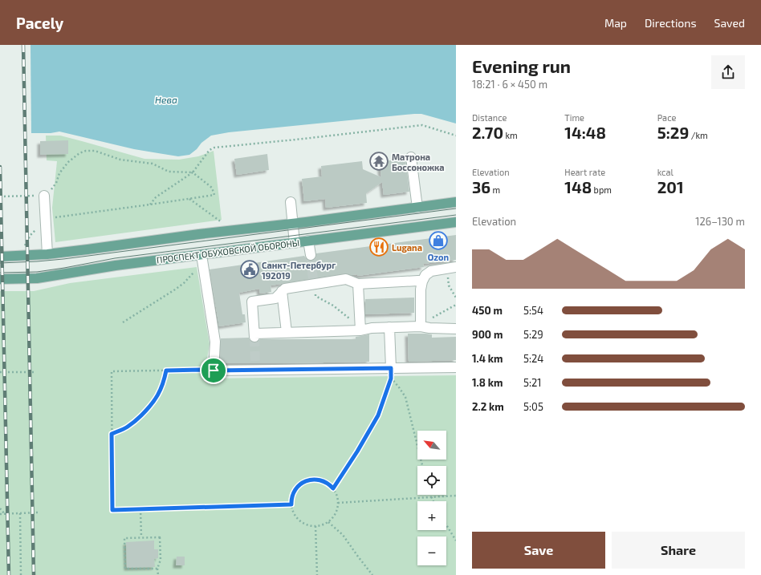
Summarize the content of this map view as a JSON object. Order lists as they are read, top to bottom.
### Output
{
  "streets": {
    "main road": ["ПРОСПЕКТ ОБУХОВСКОЙ ОБОРОНЫ"]
  },
  "water": ["Нева"],
  "places": {
    "temple": ["Матрона Боссоножка"],
    "shop": ["Ozon"],
    "restaurant": ["Lugana"],
    "public building": ["Санкт-Петербург 192019"]
  },
  "north": "top left",
  "page": {
    "header": "Pacely",
    "nav": ["Map", "Directions", "Saved"],
    "heading": ["Evening run", "18:21 · 6 × 450 m"],
    "stats": [
      ["Distance", "2.70 km"],
      ["Time", "14:48"],
      ["Pace", "5:29 /km"],
      ["Elevation", "36 m"],
      ["Heart rate", "148 bpm"],
      ["kcal", "201"]
    ],
    "chart": ["Elevation", "126–130 m"],
    "list": [
      {
        "name": "450 m",
        "note": "5:54"
      },
      {
        "name": "900 m",
        "note": "5:29"
      },
      {
        "name": "1.4 km",
        "note": "5:24"
      },
      {
        "name": "1.8 km",
        "note": "5:21"
      },
      {
        "name": "2.2 km",
        "note": "5:05"
      }
    ],
    "map_buttons": ["+", "−"],
    "buttons": ["Save", "Share"]
  }
}
